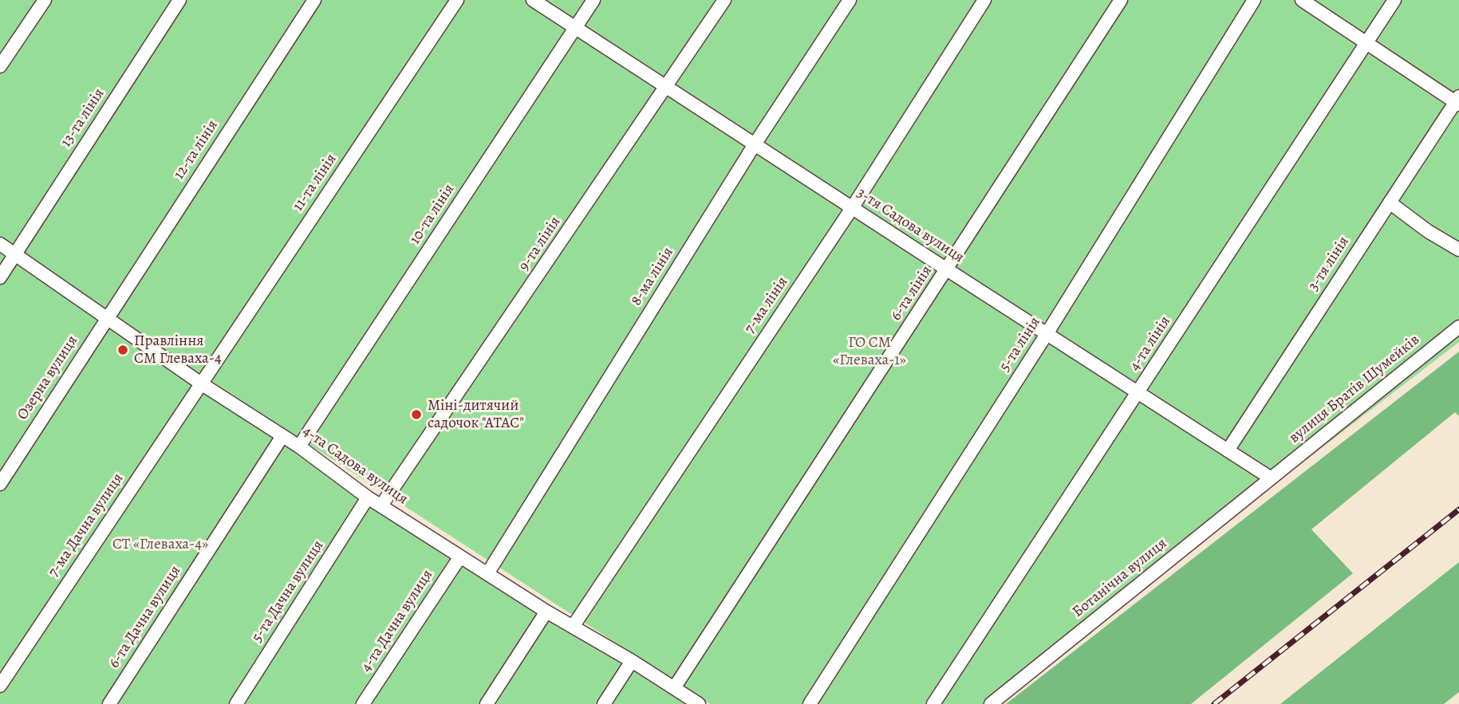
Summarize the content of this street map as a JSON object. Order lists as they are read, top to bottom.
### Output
{
  "streets": {
    "street": [
      "13-та лінія",
      "12-та лінія",
      "11-та лінія",
      "10-та лінія",
      "3-тя Садова вулиця",
      "9-та лінія",
      "3-тя лінія",
      "8-ма лінія",
      "6-та лінія",
      "7-ма лінія",
      "4-та лінія",
      "5-та лінія",
      "Озерна вулиця",
      "вулиця Братів Шумейків",
      "4-та Садова вулиця",
      "7-ма Дачна вулиця",
      "Ботанічна вулиця",
      "5-та Дачна вулиця",
      "6-та Дачна вулиця",
      "4-та Дачна вулиця"
    ]
  },
  "crossings": [
    ["13-та лінія", "4-та Садова вулиця"],
    ["12-та лінія", "Озерна вулиця"],
    ["12-та лінія", "4-та Садова вулиця"],
    ["11-та лінія", "4-та Садова вулиця"],
    ["11-та лінія", "7-ма Дачна вулиця"],
    ["10-та лінія", "3-тя Садова вулиця"],
    ["10-та лінія", "4-та Садова вулиця"],
    ["3-тя Садова вулиця", "9-та лінія"],
    ["3-тя Садова вулиця", "3-тя лінія"],
    ["3-тя Садова вулиця", "8-ма лінія"],
    ["3-тя Садова вулиця", "6-та лінія"],
    ["3-тя Садова вулиця", "7-ма лінія"],
    ["3-тя Садова вулиця", "4-та лінія"],
    ["3-тя Садова вулиця", "5-та лінія"],
    ["3-тя Садова вулиця", "вулиця Братів Шумейків"],
    ["3-тя Садова вулиця", "Ботанічна вулиця"],
    ["9-та лінія", "4-та Садова вулиця"],
    ["8-ма лінія", "4-та Садова вулиця"],
    ["6-та лінія", "4-та Садова вулиця"],
    ["7-ма лінія", "4-та Садова вулиця"],
    ["Озерна вулиця", "4-та Садова вулиця"],
    ["вулиця Братів Шумейків", "Ботанічна вулиця"],
    ["4-та Садова вулиця", "7-ма Дачна вулиця"],
    ["4-та Садова вулиця", "5-та Дачна вулиця"],
    ["4-та Садова вулиця", "6-та Дачна вулиця"],
    ["4-та Садова вулиця", "4-та Дачна вулиця"]
  ],
  "parks": ["ГО СМ «Глеваха-1»", "СТ «Глеваха-4»"],
  "places": ["Правління СМ Глеваха-4", "Міні-дитячий садочок \"АТАС\""]
}
